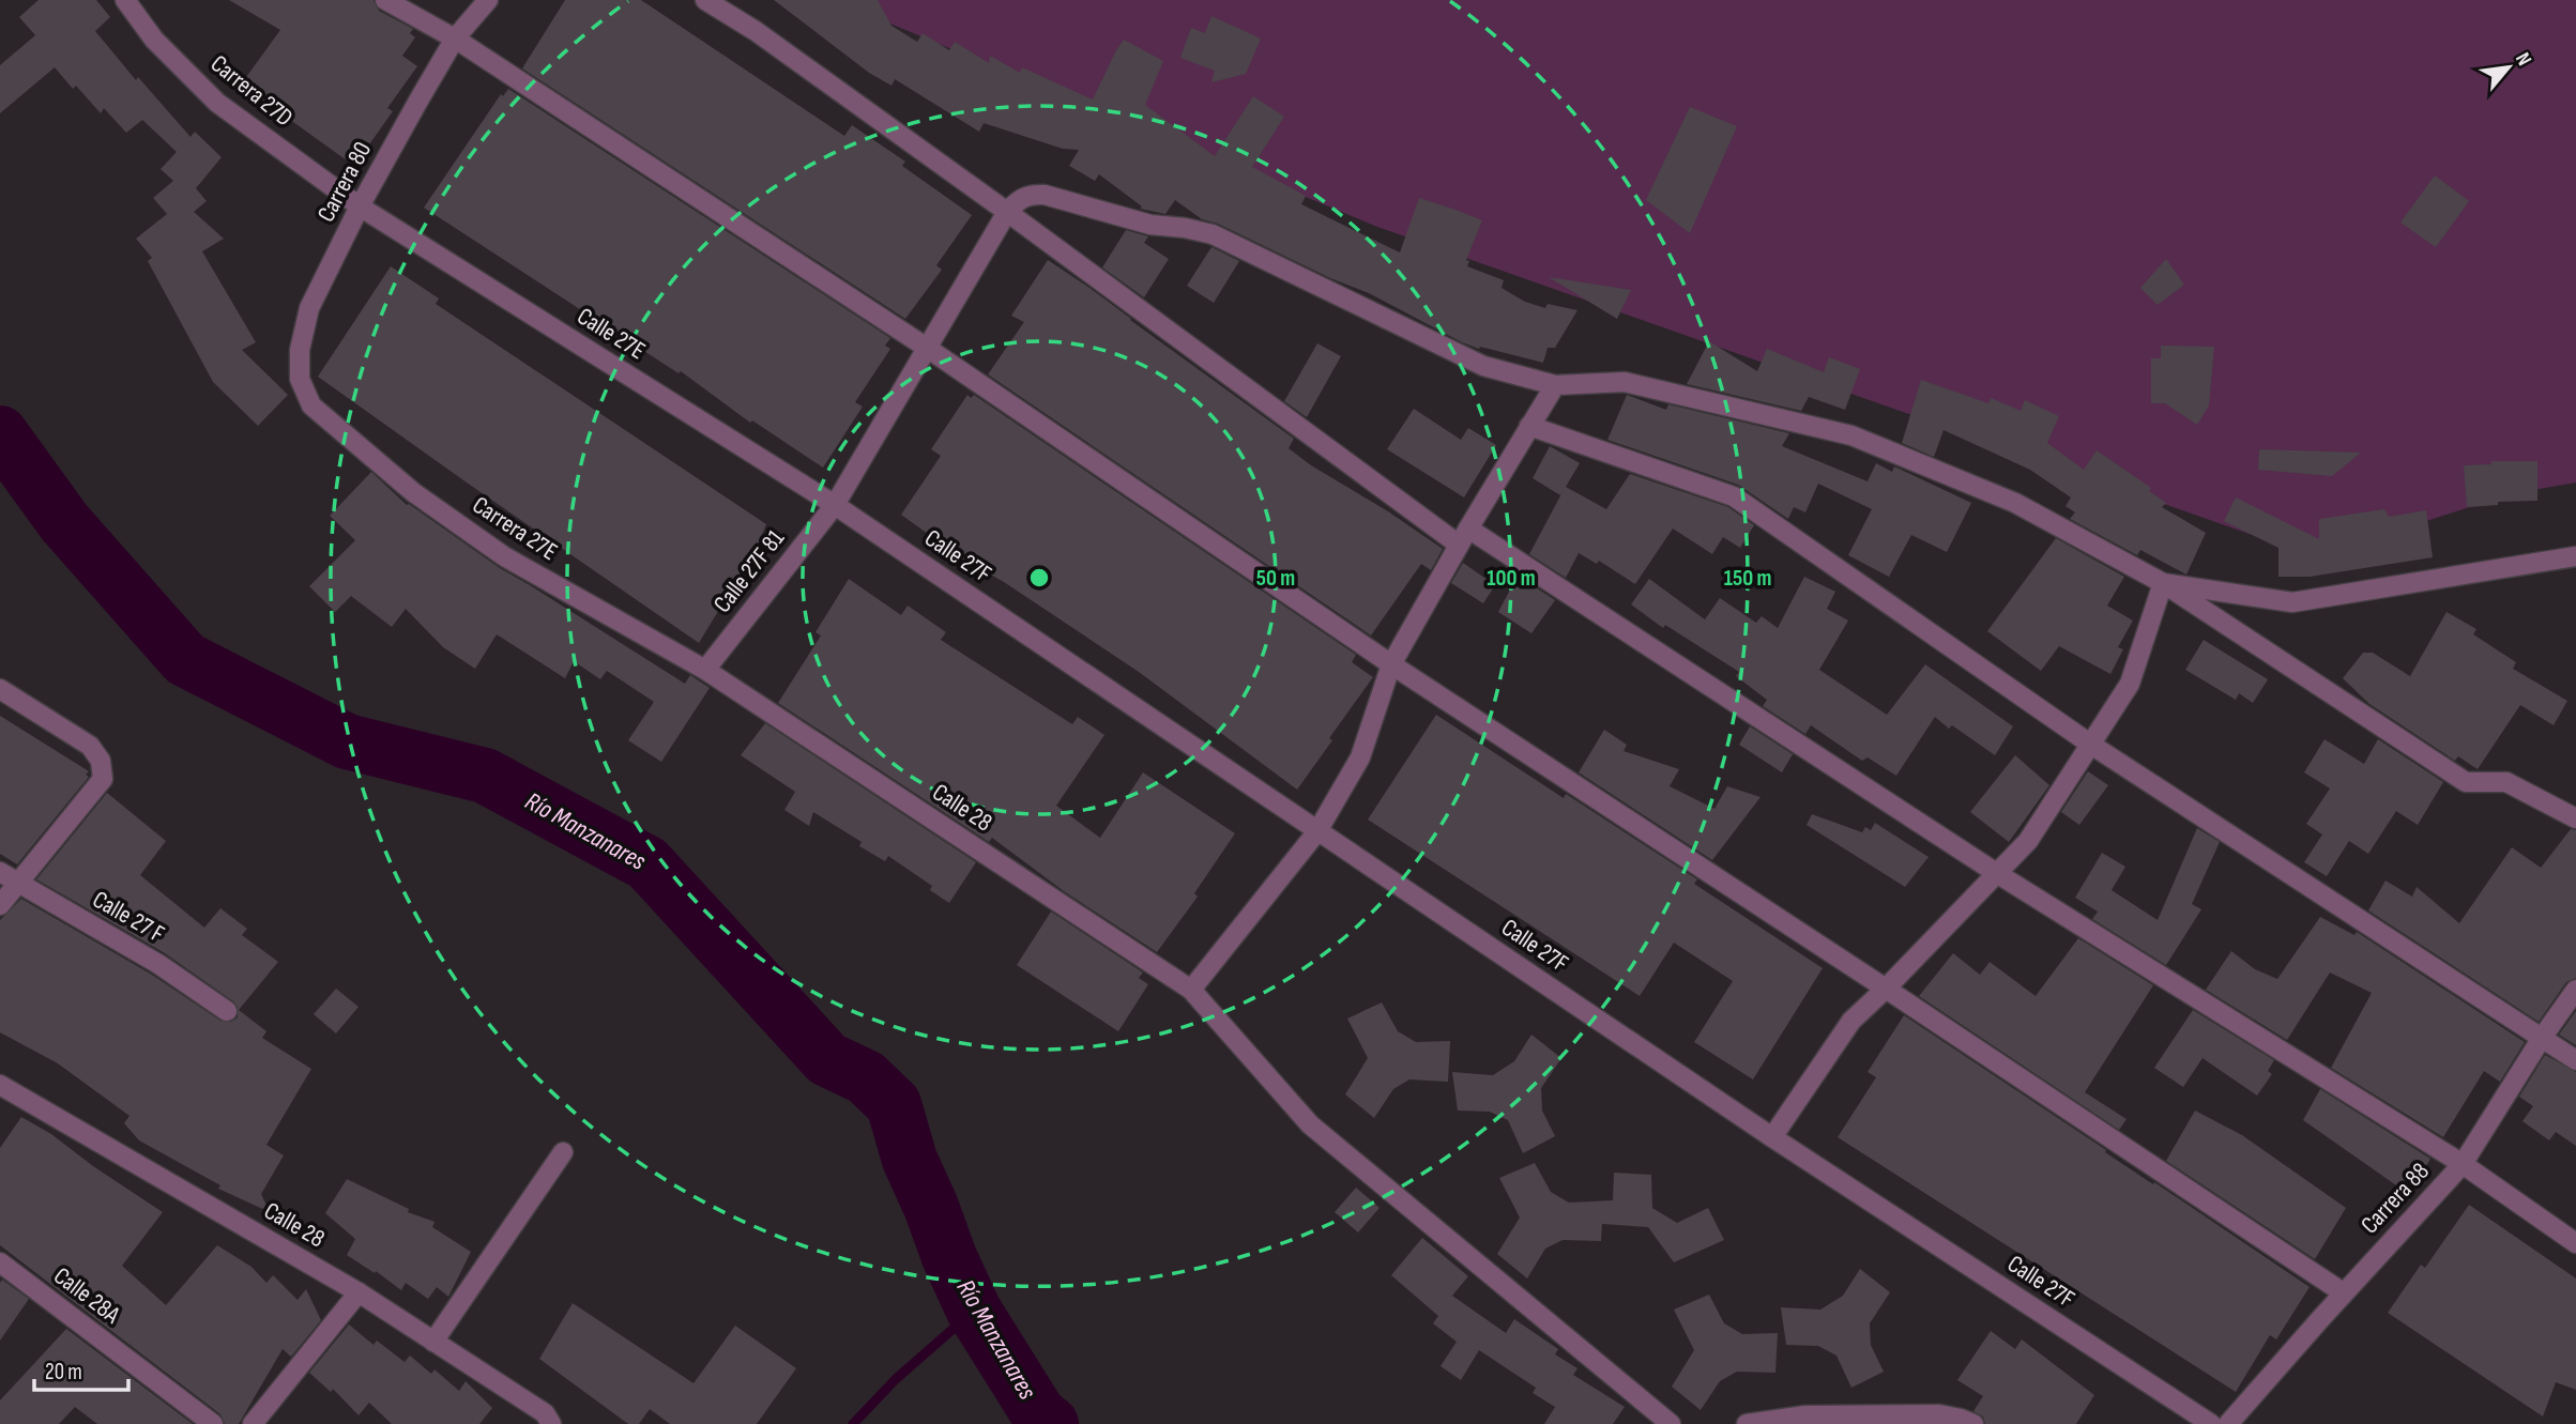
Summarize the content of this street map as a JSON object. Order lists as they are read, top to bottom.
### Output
{
  "streets": {
    "street": [
      "Carrera 27D",
      "Carrera 80",
      "Calle 27E",
      "Carrera 27E",
      "Calle 27F",
      "Calle 27F 81",
      "Calle 28",
      "Calle 27 F",
      "Carrera 88",
      "Calle 28A"
    ]
  },
  "crossings": [
    ["Carrera 27D", "Carrera 80"],
    ["Carrera 27D", "Calle 27E"],
    ["Carrera 80", "Calle 27E"],
    ["Carrera 80", "Carrera 27E"],
    ["Calle 27E", "Calle 27F"],
    ["Calle 27E", "Calle 27F 81"],
    ["Carrera 27E", "Calle 27F 81"],
    ["Carrera 27E", "Calle 28"],
    ["Calle 27F", "Calle 27F 81"],
    ["Calle 27F 81", "Calle 28"]
  ],
  "water": ["Río Manzanares"],
  "scale_bar": "20 m",
  "north": "top right",
  "rings": ["50 m", "100 m", "150 m"]
}
